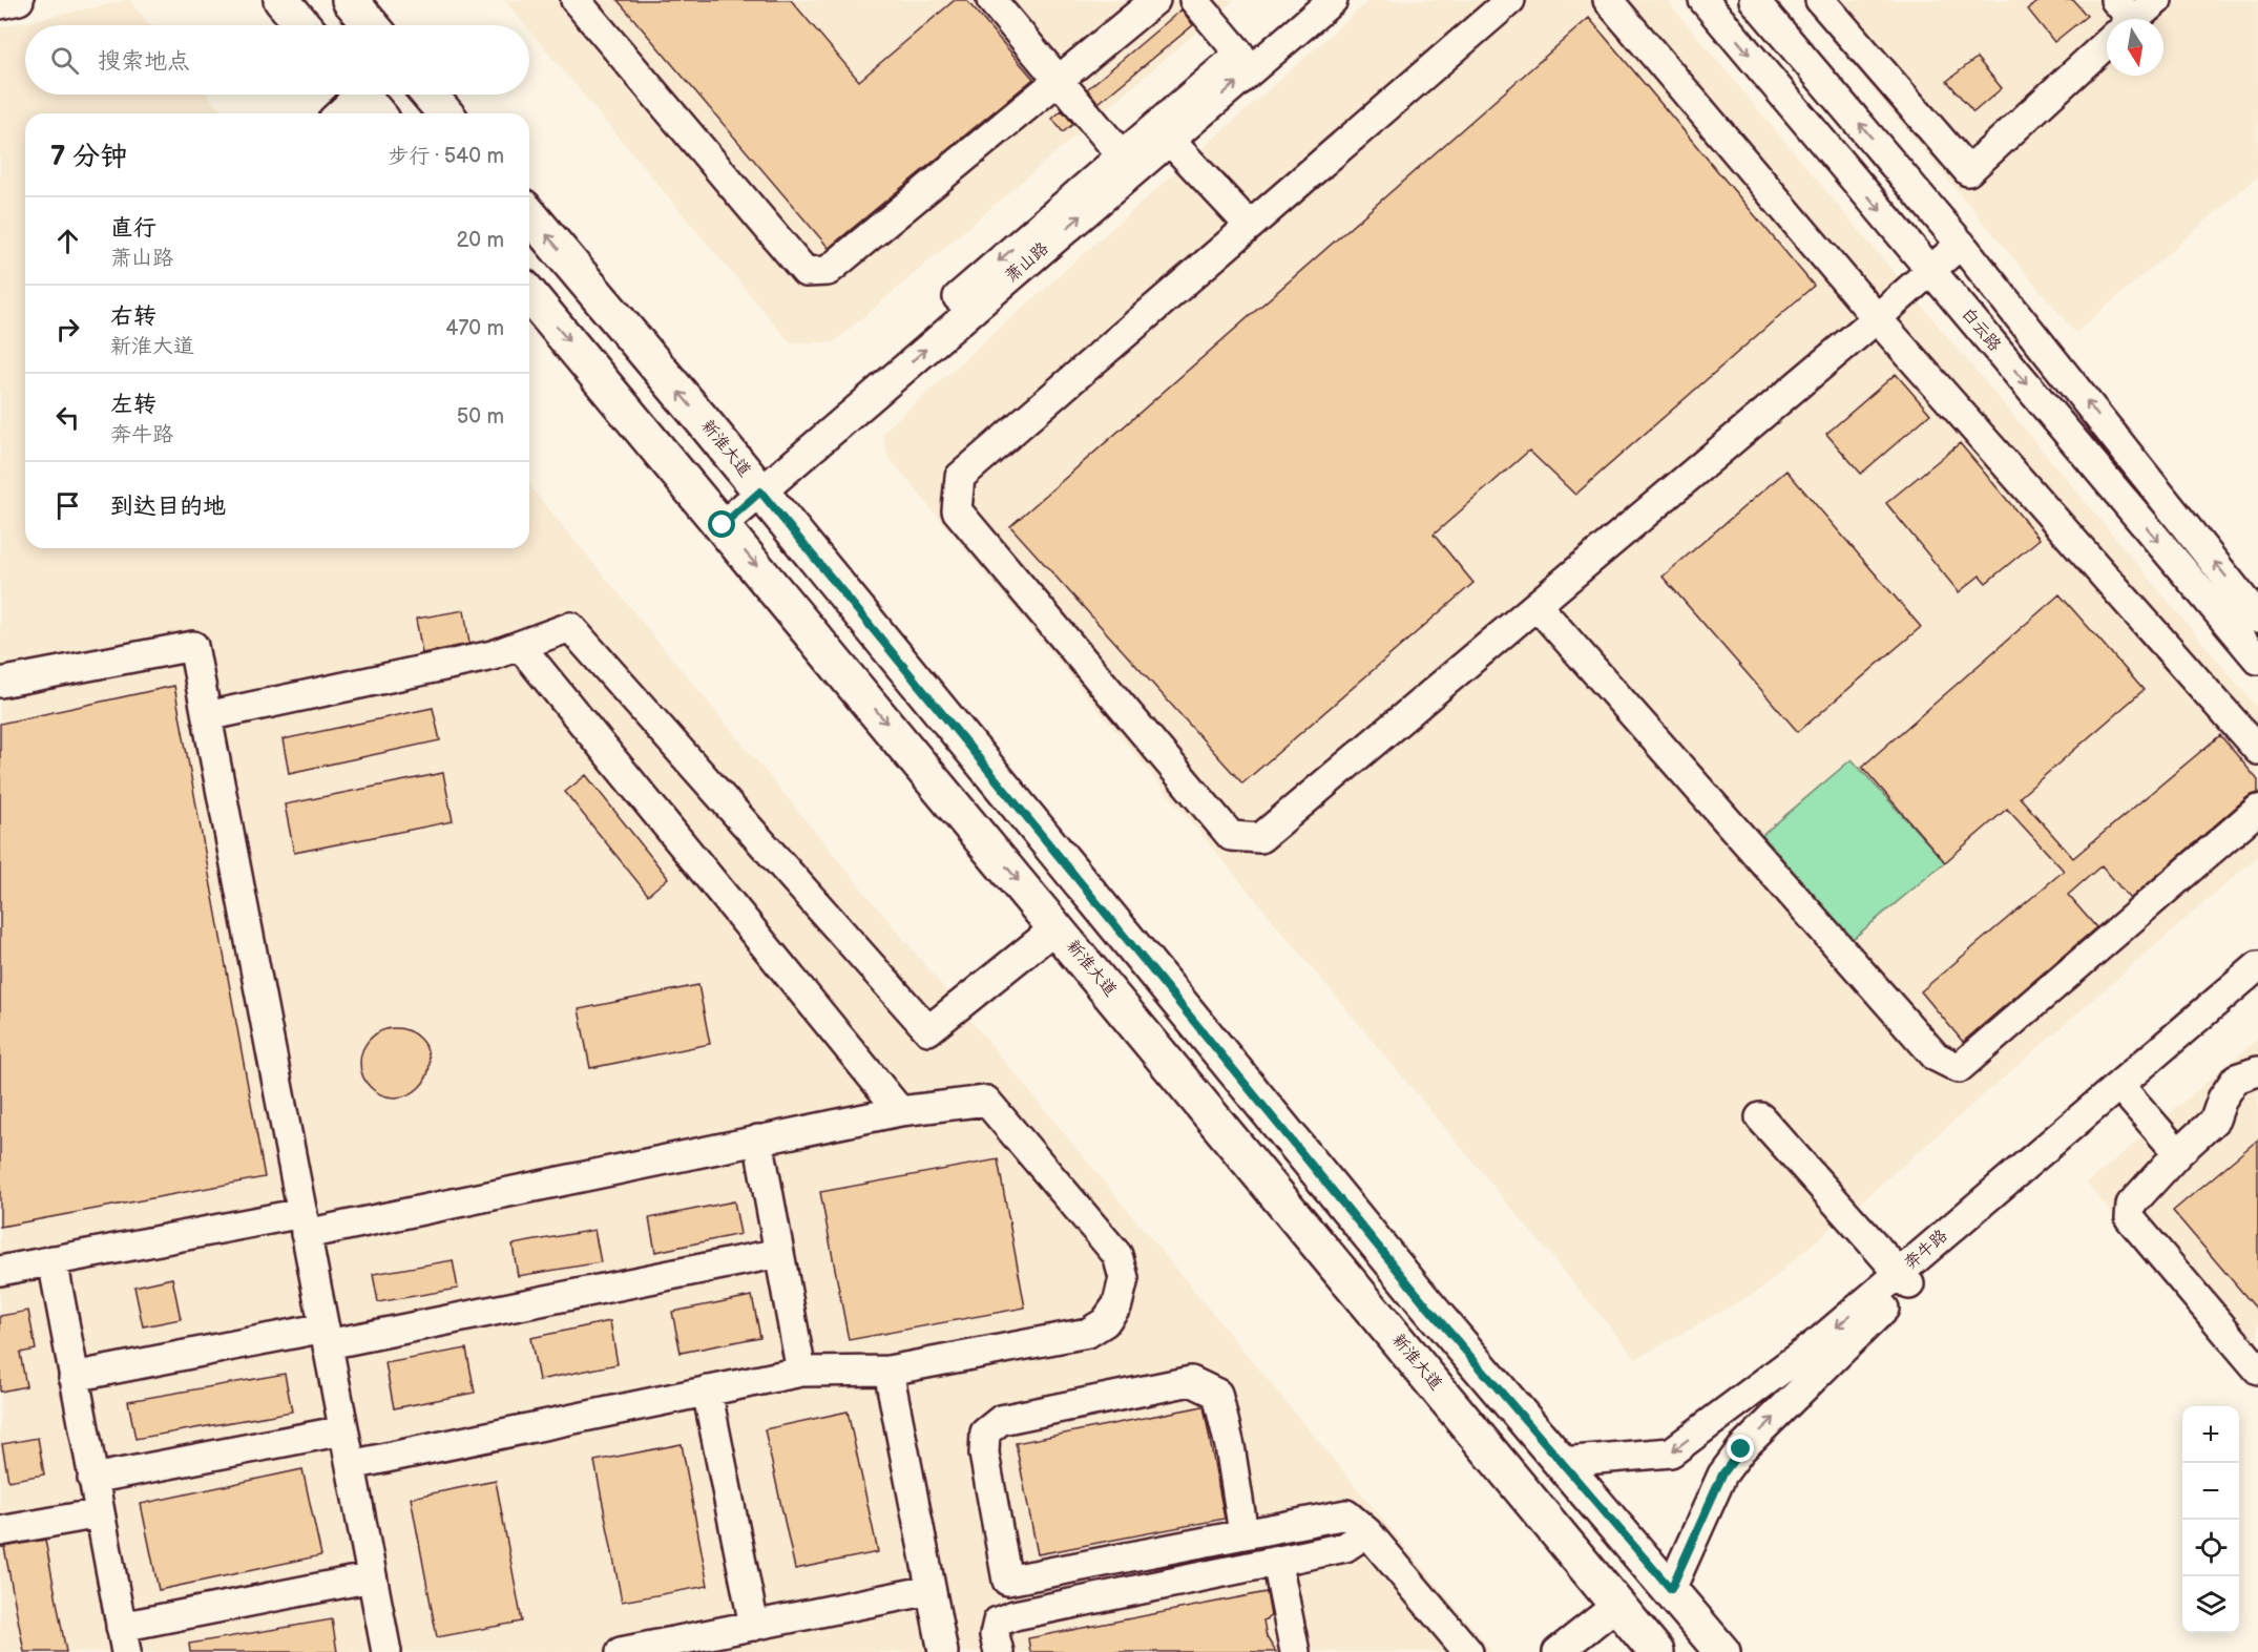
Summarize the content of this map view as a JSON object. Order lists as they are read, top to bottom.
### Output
{
  "streets": {
    "main road": ["新淮大道"],
    "street": ["萧山路", "白云路", "奔牛路"]
  },
  "crossings": [
    ["萧山路", "新淮大道"],
    ["新淮大道", "奔牛路"]
  ],
  "north": "bottom",
  "page": {
    "search": "搜索地点",
    "heading": ["7 分钟", "步行 · 540 m"],
    "list": [
      ["直行", "萧山路", "20 m"],
      ["右转", "新淮大道", "470 m"],
      ["左转", "奔牛路", "50 m"],
      "到达目的地"
    ],
    "map_buttons": ["+", "−"]
  }
}
